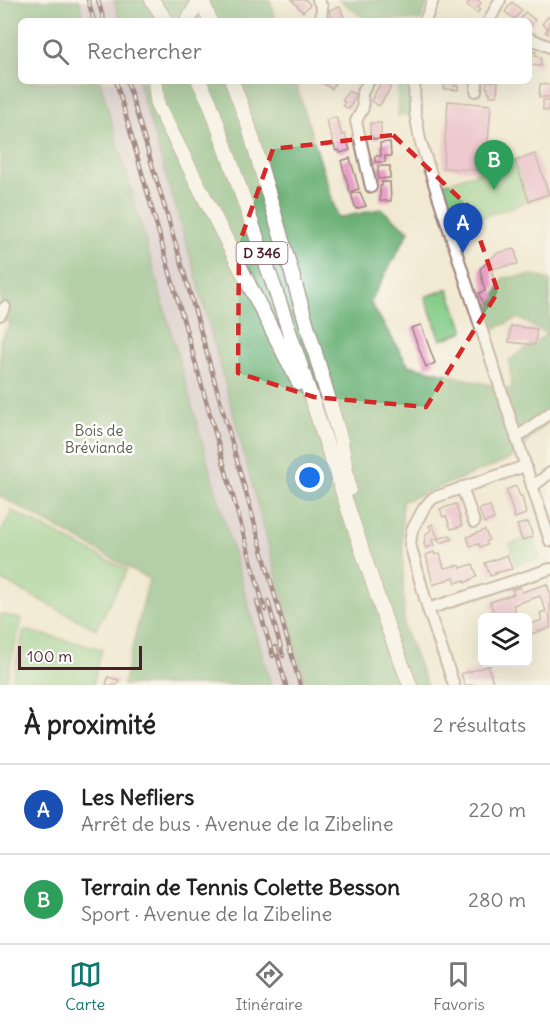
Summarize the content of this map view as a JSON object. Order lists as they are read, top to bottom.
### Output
{
  "streets": {
    "main road": ["D 346"]
  },
  "parks": ["Bois de Bréviande"],
  "scale_bar": "100 m",
  "page": {
    "search": "Rechercher",
    "pins": ["B", "A"],
    "scale": "100 m",
    "heading": ["À proximité", "2 résultats"],
    "list": [
      {
        "mark": "A",
        "name": "Les Nefliers",
        "note": "Arrêt de bus · Avenue de la Zibeline",
        "value": "220 m"
      },
      {
        "mark": "B",
        "name": "Terrain de Tennis Colette Besson",
        "note": "Sport · Avenue de la Zibeline",
        "value": "280 m"
      }
    ],
    "nav": ["Carte", "Itinéraire", "Favoris"]
  }
}
